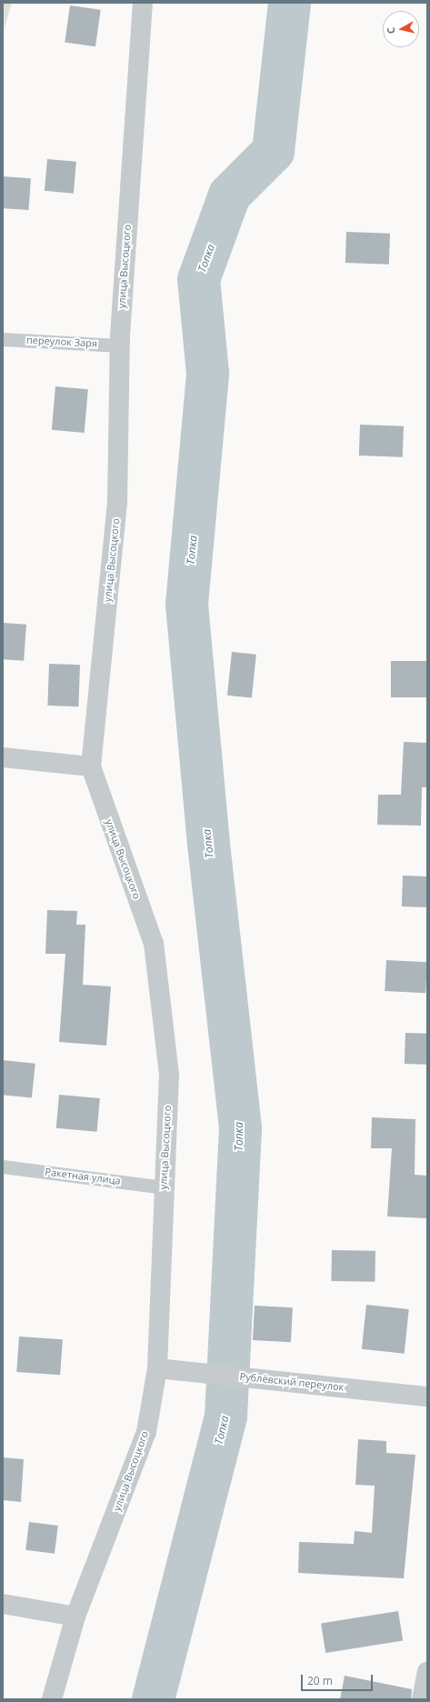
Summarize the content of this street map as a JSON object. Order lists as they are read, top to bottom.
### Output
{
  "streets": {
    "street": ["улица Высоцкого", "Рублёвский переулок"],
    "lane": ["переулок Заря", "Ракетная улица"]
  },
  "crossings": [
    ["улица Высоцкого", "переулок Заря"],
    ["улица Высоцкого", "Ракетная улица"],
    ["улица Высоцкого", "Рублёвский переулок"]
  ],
  "water": ["Топка"],
  "scale_bar": "20 m",
  "north": "left"
}
